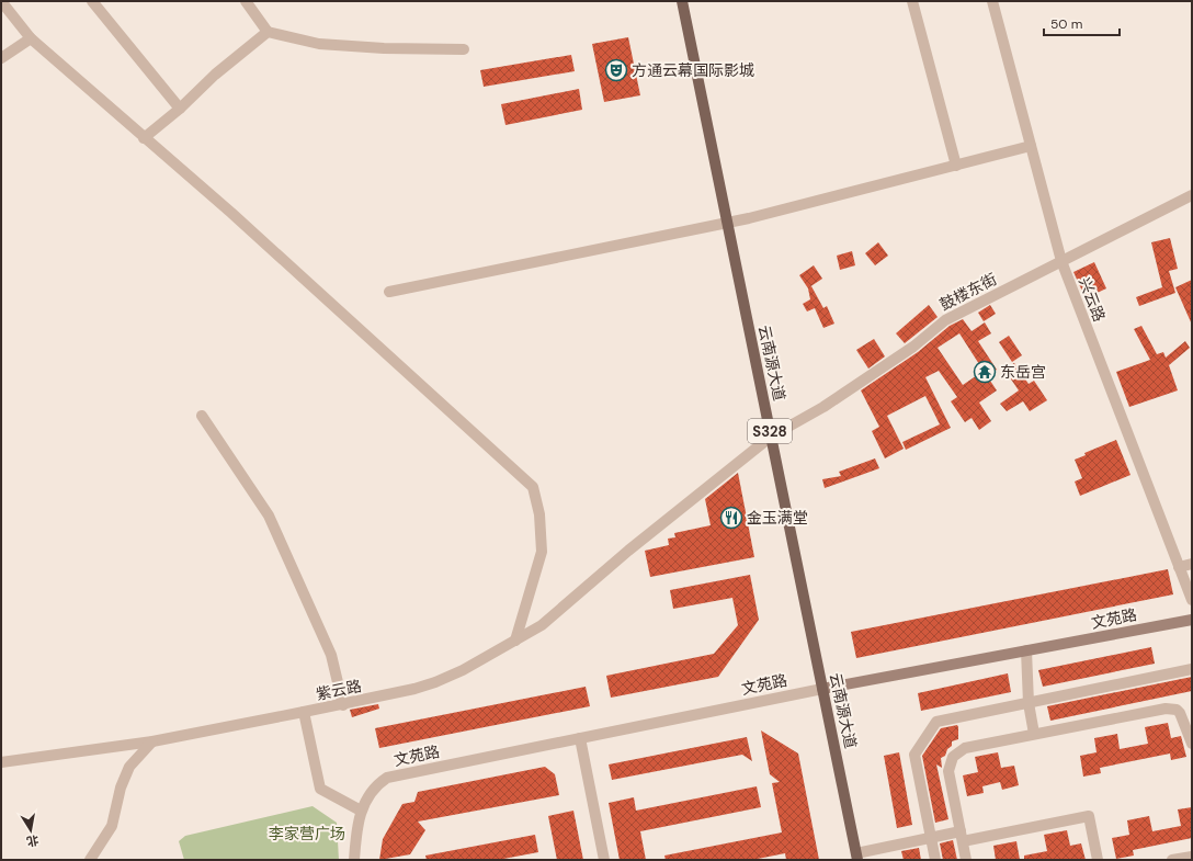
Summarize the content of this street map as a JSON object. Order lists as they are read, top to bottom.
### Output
{
  "streets": {
    "main road": ["云南源大道", "S328", "文苑路"],
    "street": ["鼓楼东街", "兴云路", "紫云路"]
  },
  "crossings": [
    ["鼓楼东街", "兴云路"],
    ["鼓楼东街", "云南源大道"],
    ["鼓楼东街", "紫云路"],
    ["云南源大道", "文苑路"],
    ["文苑路", "紫云路"]
  ],
  "parks": ["李家营广场"],
  "places": {
    "theatre": ["方通云幕国际影城"],
    "temple": ["东岳宫"],
    "restaurant": ["金玉满堂"]
  },
  "scale_bar": "50 m",
  "north": "bottom"
}
